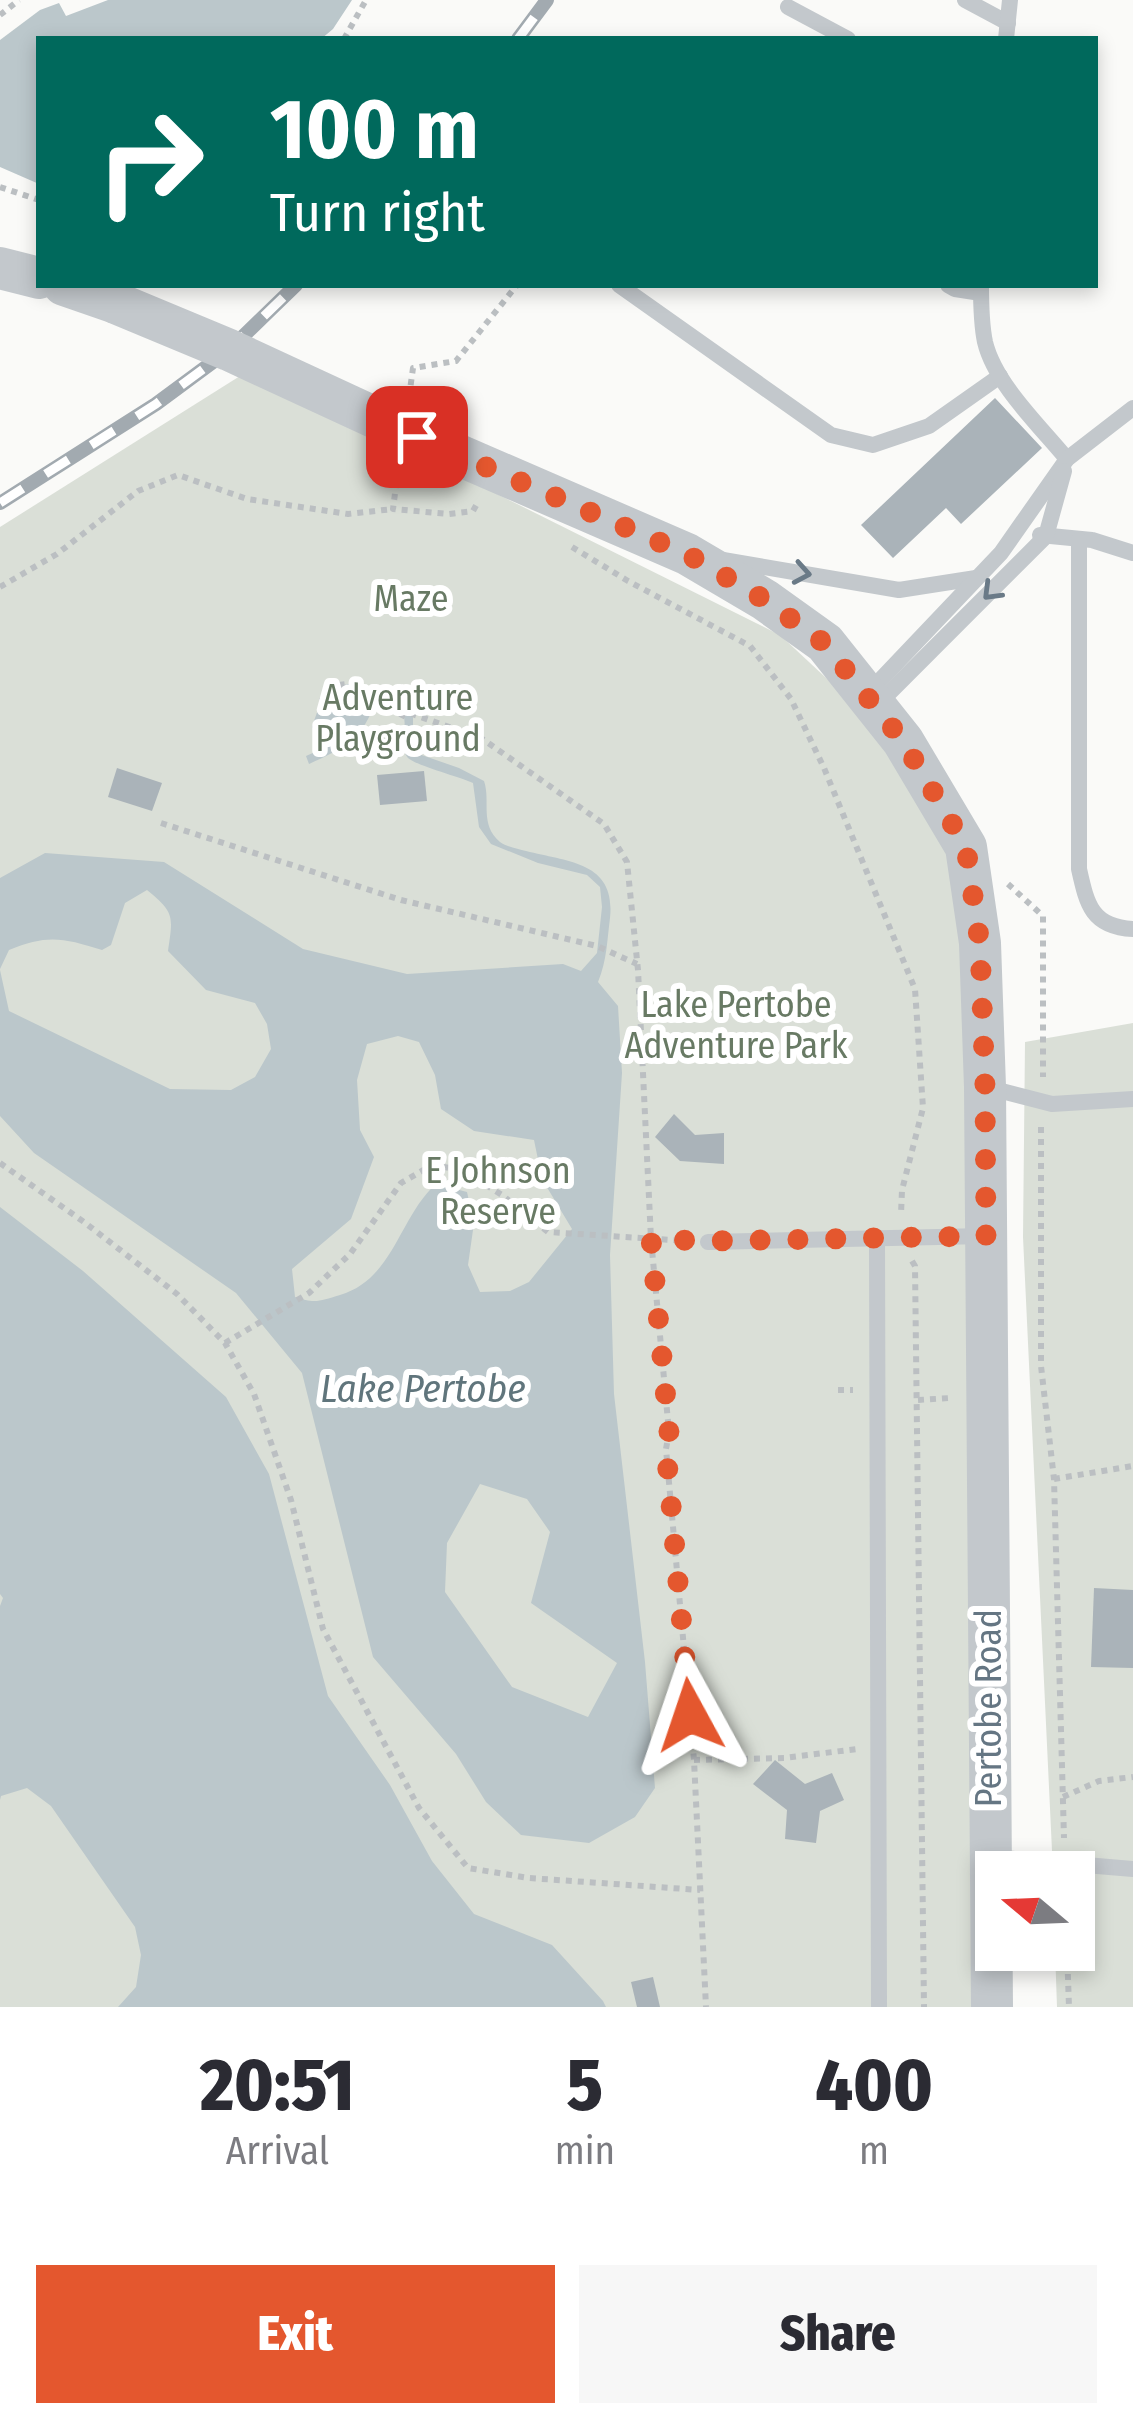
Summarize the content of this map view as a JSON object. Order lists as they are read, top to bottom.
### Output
{
  "streets": {
    "street": ["Pertobe Road"]
  },
  "water": ["Lake Pertobe"],
  "parks": [
    "Maze",
    "Adventure Playground",
    "Lake Pertobe Adventure Park",
    "E Johnson Reserve"
  ],
  "north": "left",
  "page": {
    "turn": ["100 m", "Turn right"],
    "eta": [
      "20:51",
      "Arrival",
      "5",
      "min",
      "400",
      "m"
    ],
    "buttons": ["Exit", "Share"]
  }
}
